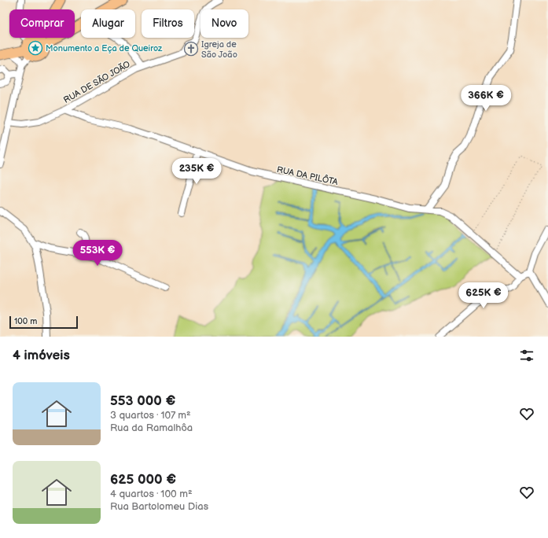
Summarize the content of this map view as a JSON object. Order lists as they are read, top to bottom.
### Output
{
  "streets": {
    "street": ["RUA DE SÃO JOÃO", "RUA DA PILÔTA"]
  },
  "crossings": [
    ["RUA DE SÃO JOÃO", "RUA DA PILÔTA"]
  ],
  "places": {
    "place": ["Monumento a Eça de Queiroz"],
    "church": ["Igreja de São João"]
  },
  "scale_bar": "100 m",
  "page": {
    "chip": [
      "Comprar",
      "Alugar",
      "Filtros",
      "Novo"
    ],
    "price": [
      "366K €",
      "235K €",
      "553K €",
      "625K €"
    ],
    "scale": "100 m",
    "heading": "4 imóveis",
    "list": [
      {
        "name": "553 000 €",
        "note": "3 quartos · 107 m² · Rua da Ramalhôa"
      },
      {
        "name": "625 000 €",
        "note": "4 quartos · 100 m² · Rua Bartolomeu Dias"
      }
    ]
  }
}
